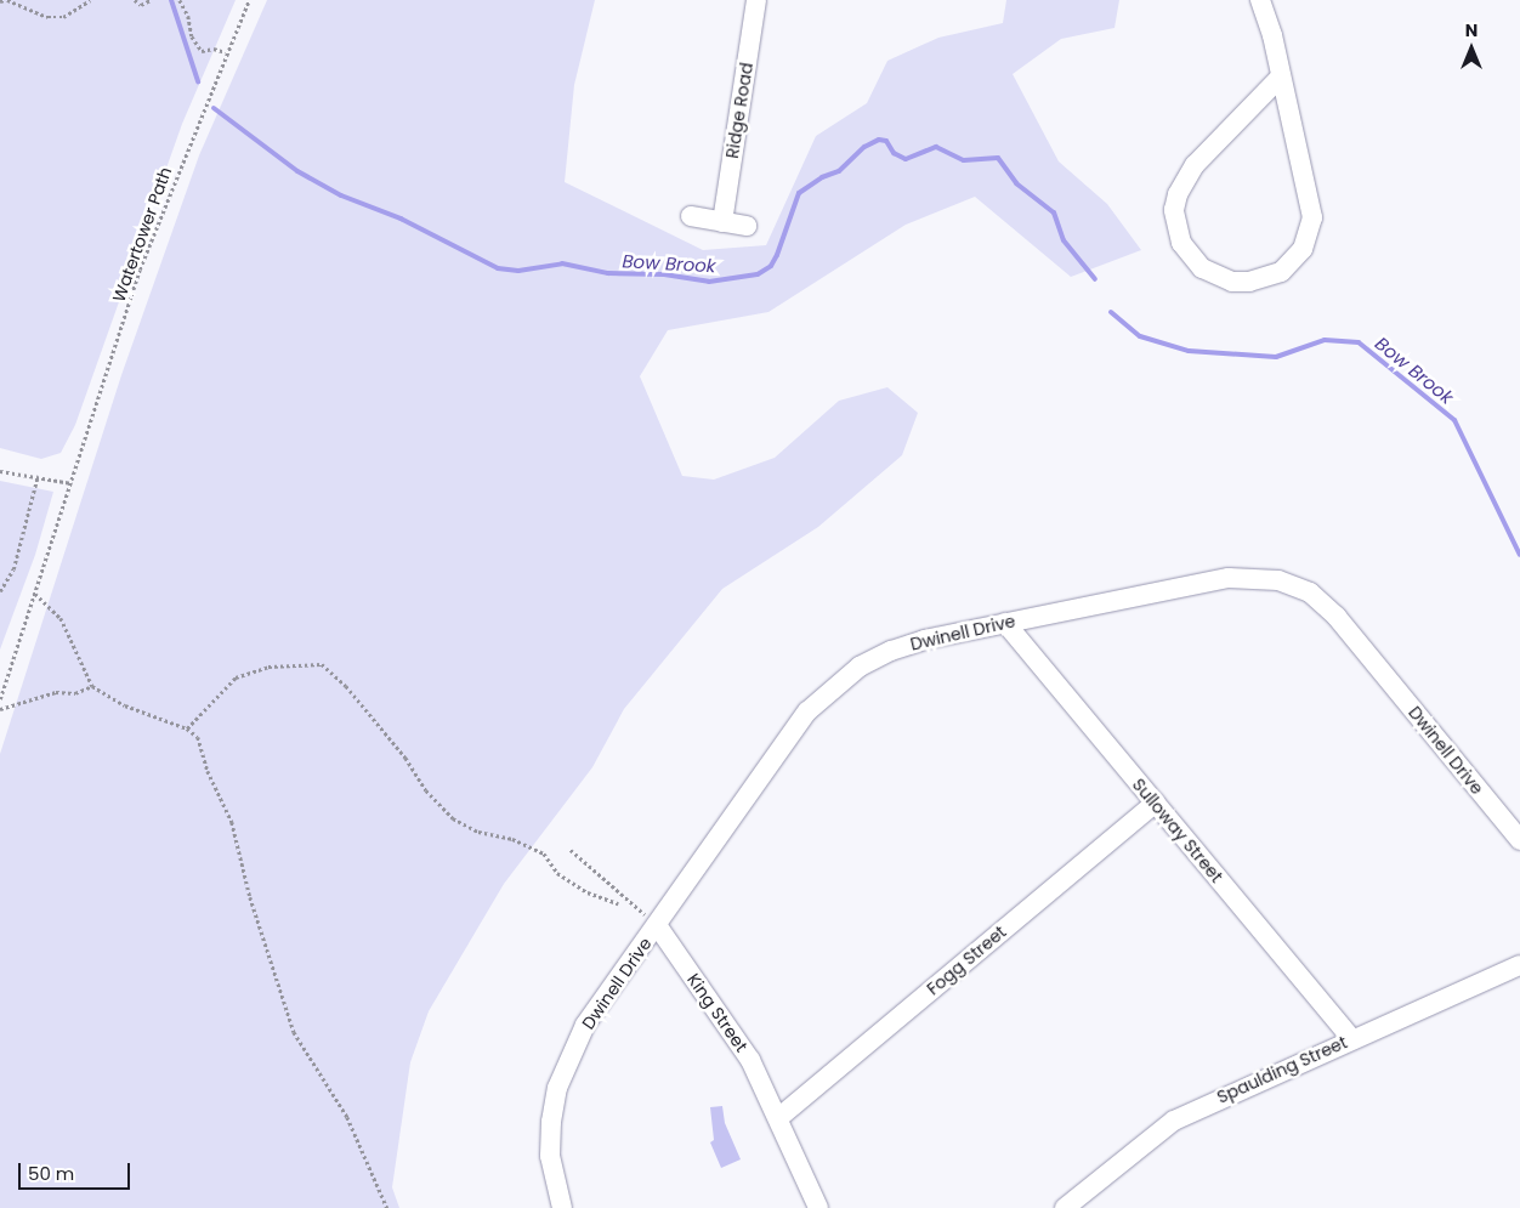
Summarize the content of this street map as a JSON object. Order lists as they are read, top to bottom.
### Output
{
  "streets": {
    "street": [
      "Ridge Road",
      "Dwinell Drive",
      "Sulloway Street",
      "Fogg Street",
      "King Street",
      "Spaulding Street"
    ],
    "path": ["Watertower Path"]
  },
  "crossings": [
    ["Dwinell Drive", "Sulloway Street"],
    ["Dwinell Drive", "King Street"],
    ["Sulloway Street", "Fogg Street"],
    ["Sulloway Street", "Spaulding Street"],
    ["Fogg Street", "King Street"]
  ],
  "water": ["Bow Brook"],
  "scale_bar": "50 m",
  "north": "top"
}
